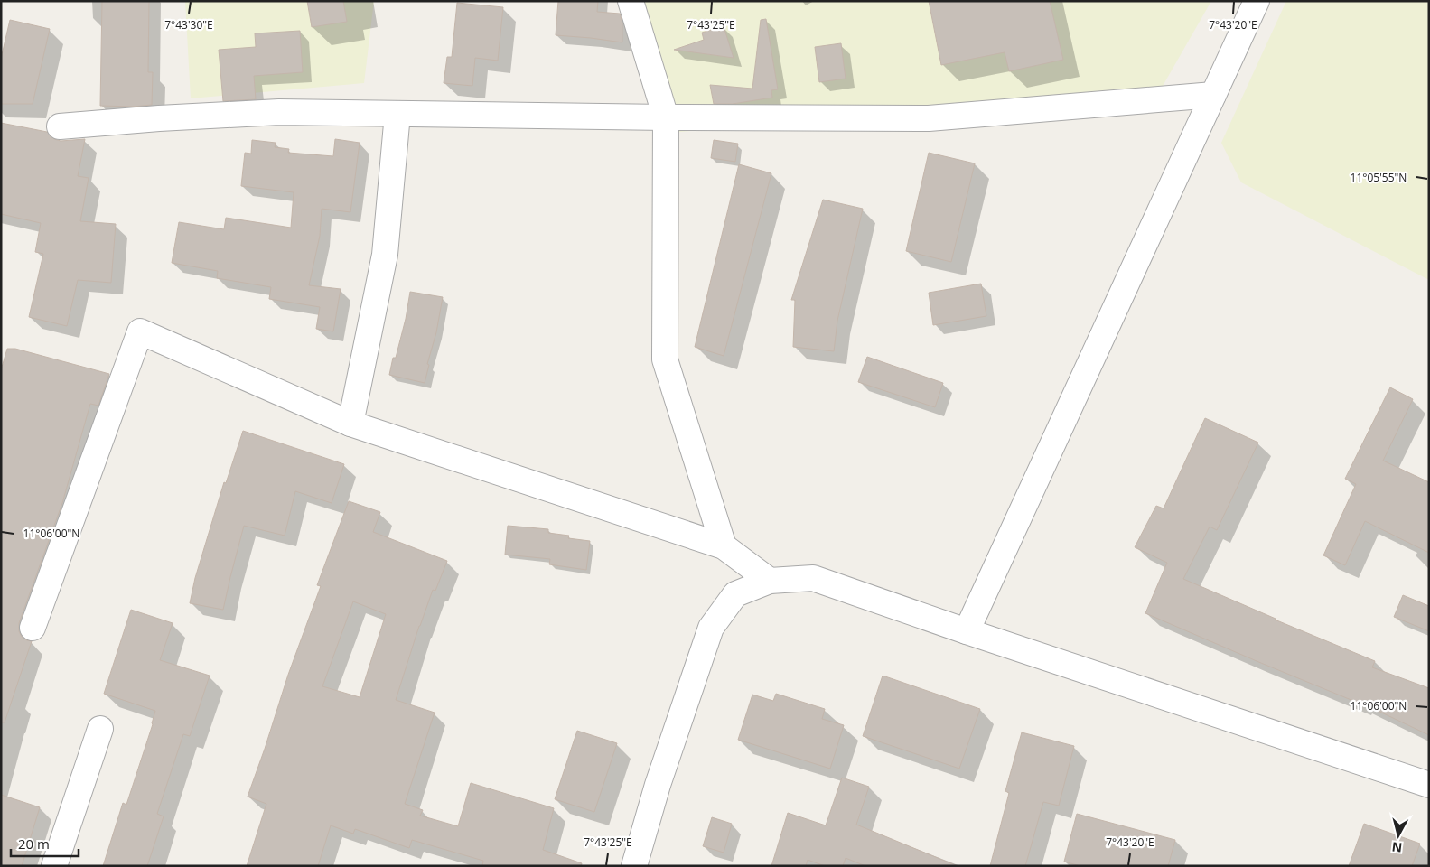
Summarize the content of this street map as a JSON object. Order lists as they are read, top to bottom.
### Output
{
  "scale_bar": "20 m",
  "north": "bottom",
  "coordinates": [
    "7°43'30\"E",
    "7°43'25\"E",
    "7°43'20\"E",
    "11°05'55\"N",
    "11°06'00\"N"
  ]
}
